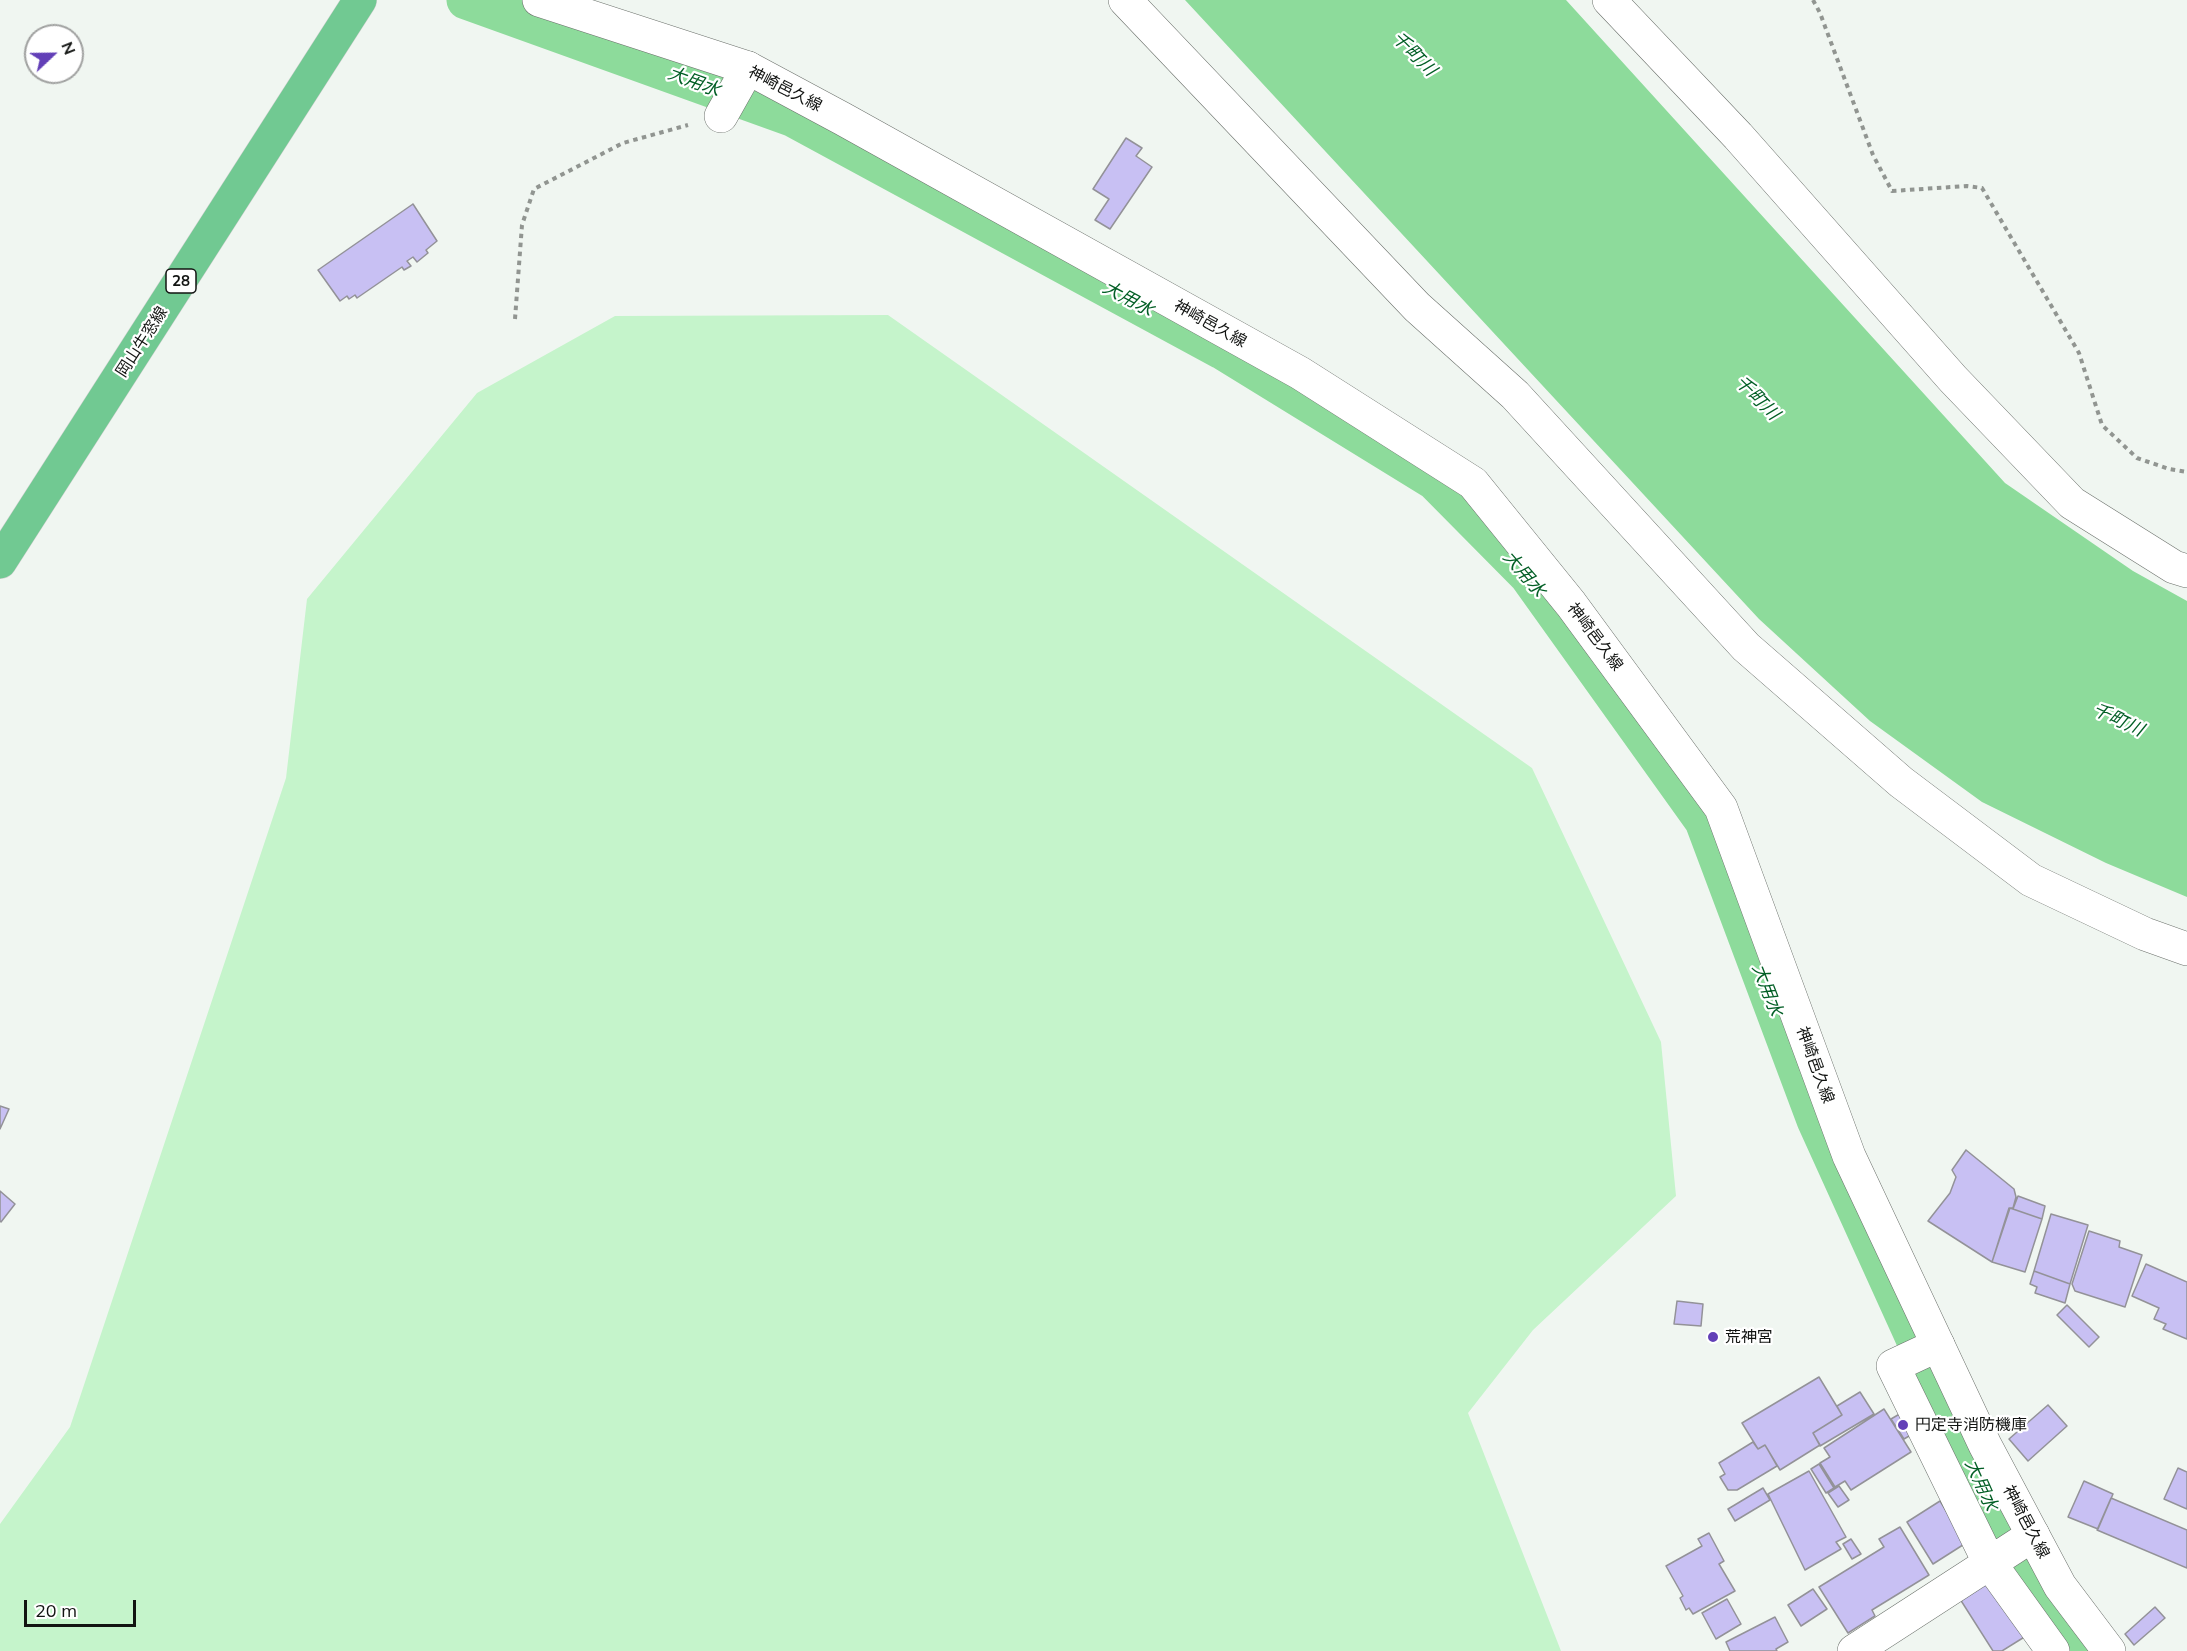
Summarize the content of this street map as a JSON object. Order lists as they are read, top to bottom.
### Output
{
  "streets": {
    "main road": ["28", "岡山牛窓線"],
    "street": ["神崎邑久線"]
  },
  "water": ["千町川", "大用水"],
  "places": ["荒神宮", "円定寺消防機庫"],
  "scale_bar": "20 m",
  "north": "right"
}
